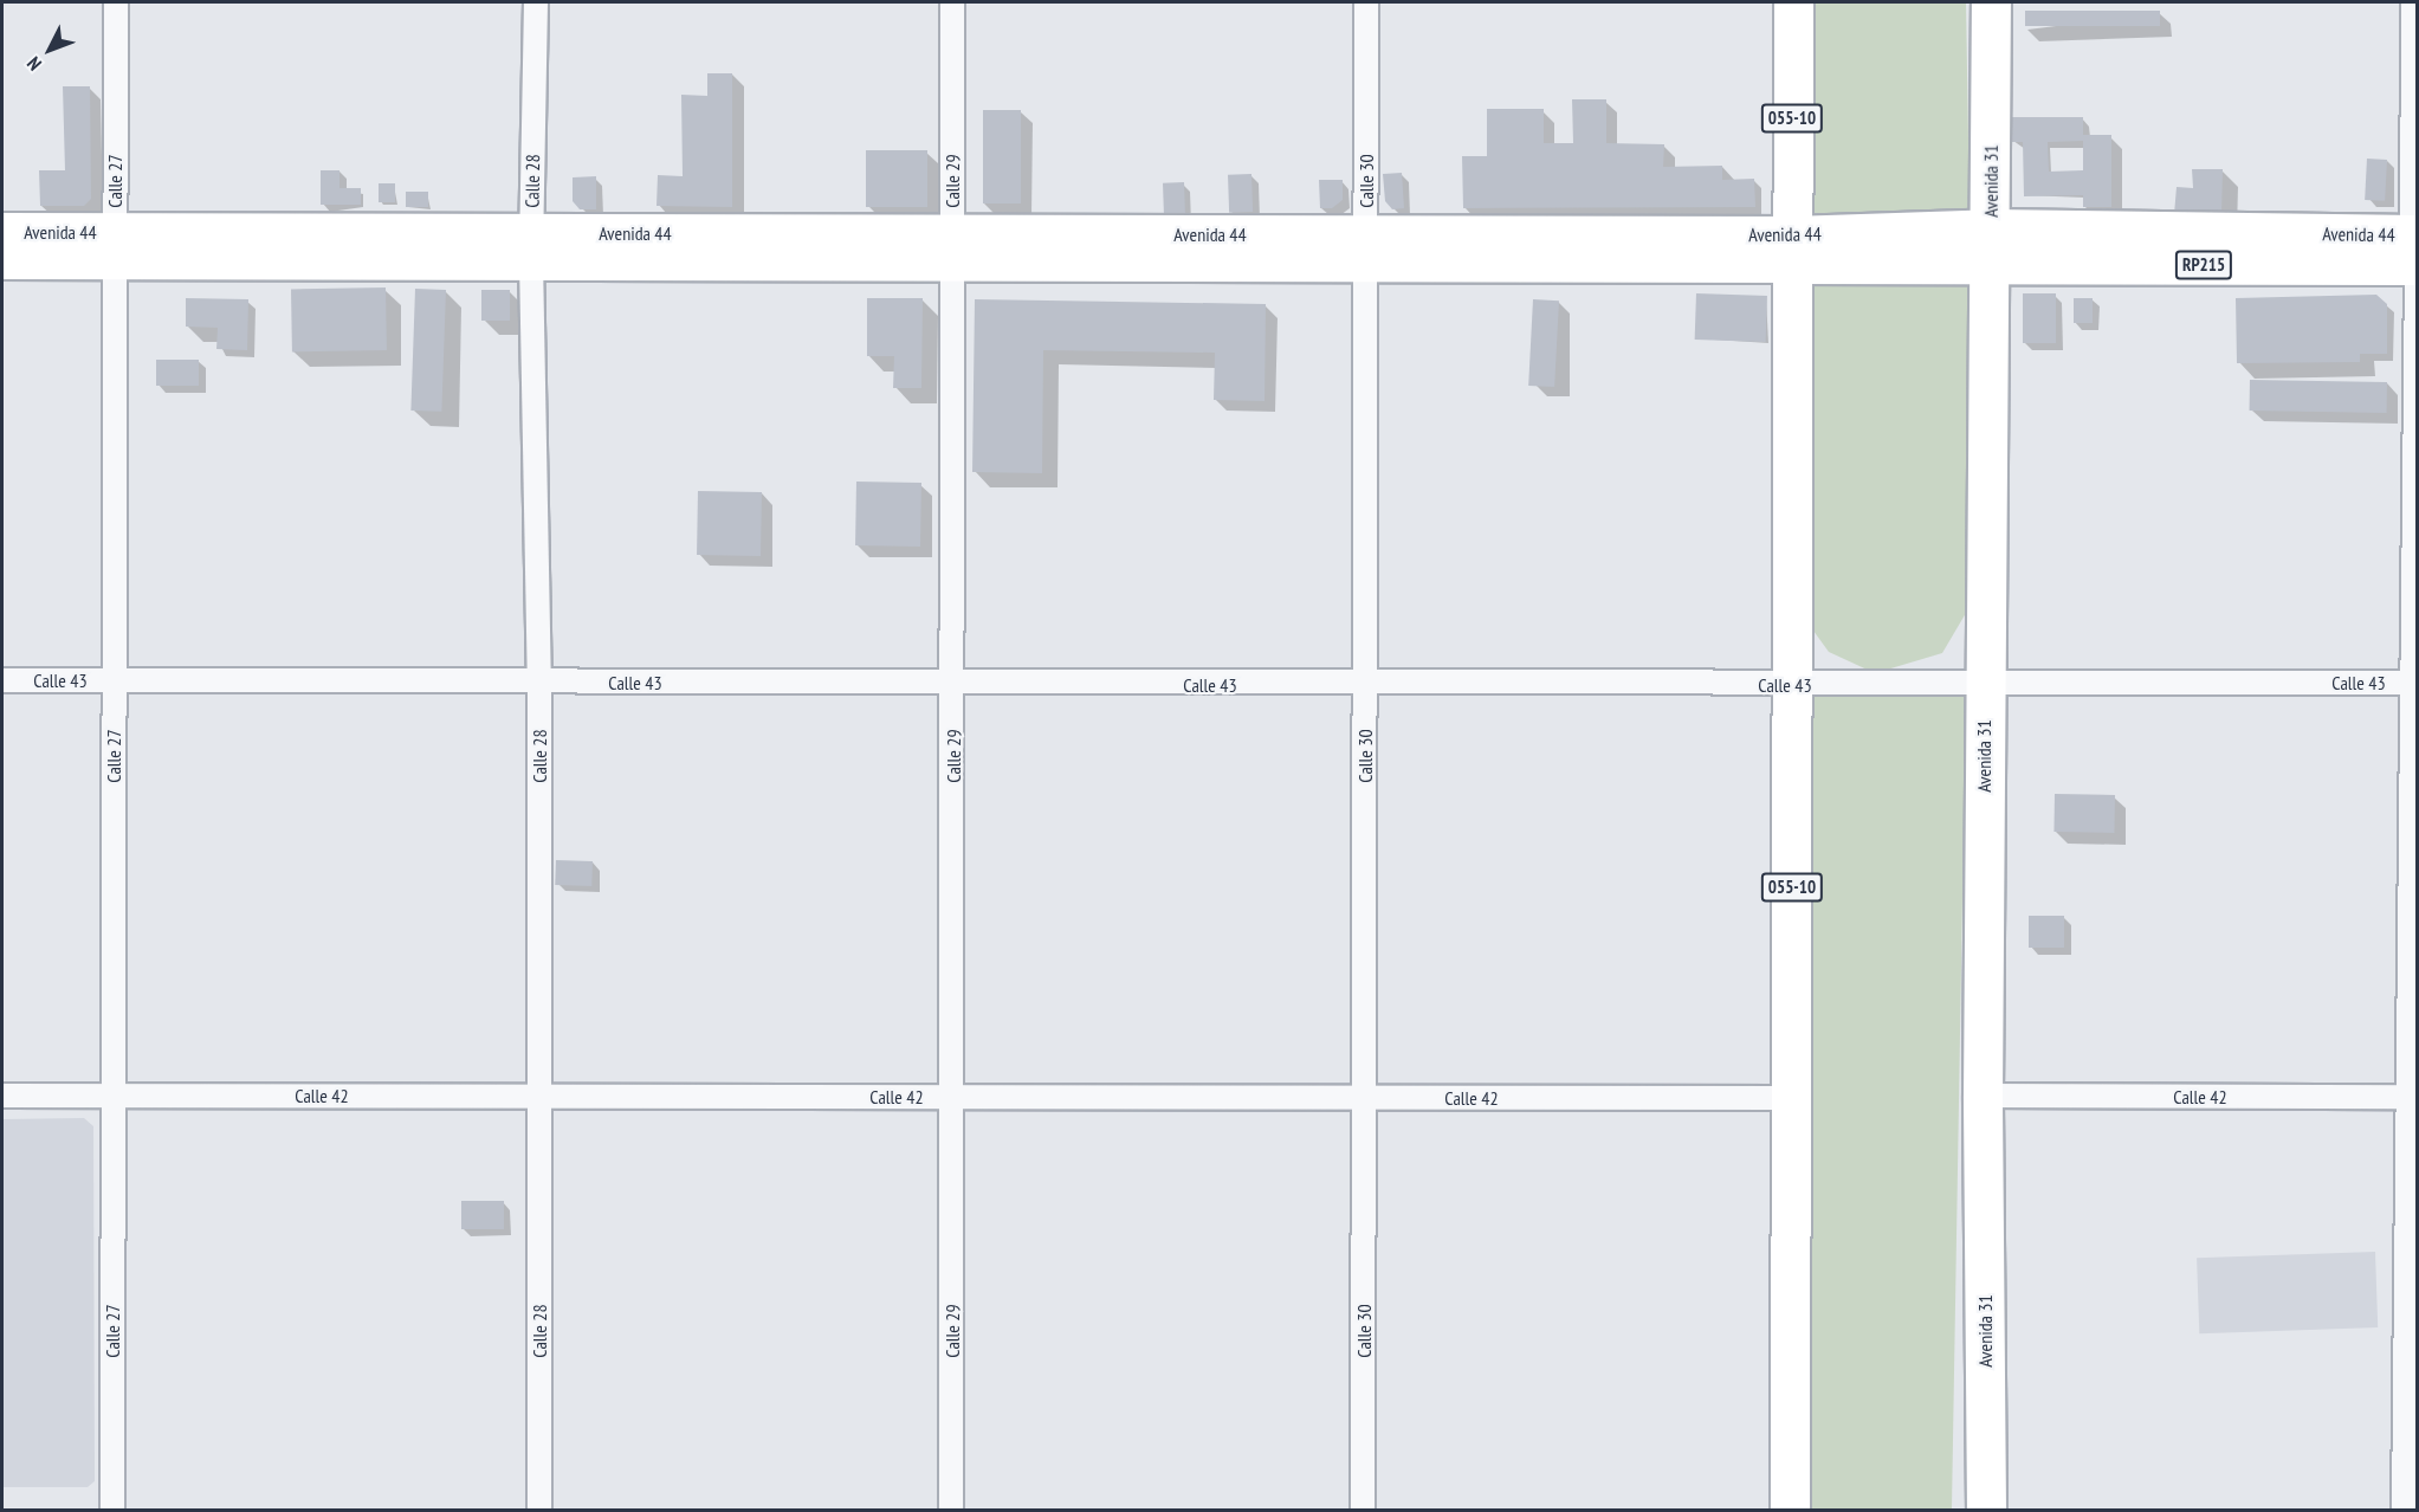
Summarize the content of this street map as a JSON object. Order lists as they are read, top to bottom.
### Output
{
  "streets": {
    "highway": [
      "055-10",
      "Avenida 31",
      "Avenida 44",
      "RP215"
    ],
    "street": [
      "Calle 27",
      "Calle 28",
      "Calle 29",
      "Calle 30",
      "Calle 43",
      "Calle 42"
    ]
  },
  "crossings": [
    ["055-10", "Avenida 44"],
    ["055-10", "Calle 43"],
    ["055-10", "Calle 42"],
    ["Calle 27", "Avenida 44"],
    ["Calle 27", "Calle 43"],
    ["Calle 27", "Calle 42"],
    ["Calle 28", "Avenida 44"],
    ["Calle 28", "Calle 43"],
    ["Calle 28", "Calle 42"],
    ["Calle 29", "Avenida 44"],
    ["Calle 29", "Calle 43"],
    ["Calle 29", "Calle 42"],
    ["Calle 30", "Avenida 44"],
    ["Calle 30", "Calle 43"],
    ["Calle 30", "Calle 42"],
    ["Avenida 31", "Avenida 44"],
    ["Avenida 31", "Calle 43"],
    ["Avenida 31", "Calle 42"]
  ],
  "north": "bottom left"
}
